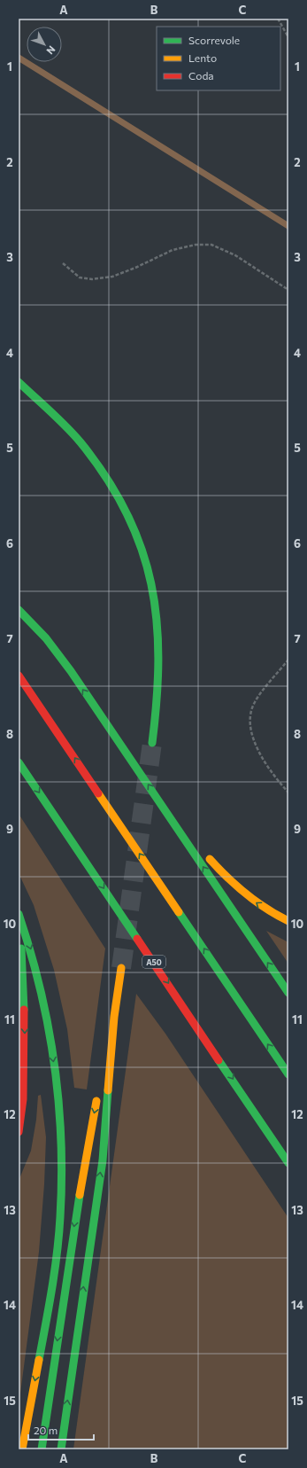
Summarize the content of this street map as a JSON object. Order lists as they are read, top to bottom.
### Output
{
  "streets": {
    "main road": ["A50"]
  },
  "legend": ["Scorrevole", "Lento", "Coda"],
  "scale_bar": "20 m",
  "north": "bottom right",
  "grid": {
    "columns": ["A", "B", "C"],
    "rows": [
      "1",
      "2",
      "3",
      "4",
      "5",
      "6",
      "7",
      "8",
      "9",
      "10",
      "11",
      "12",
      "13",
      "14",
      "15"
    ]
  }
}
